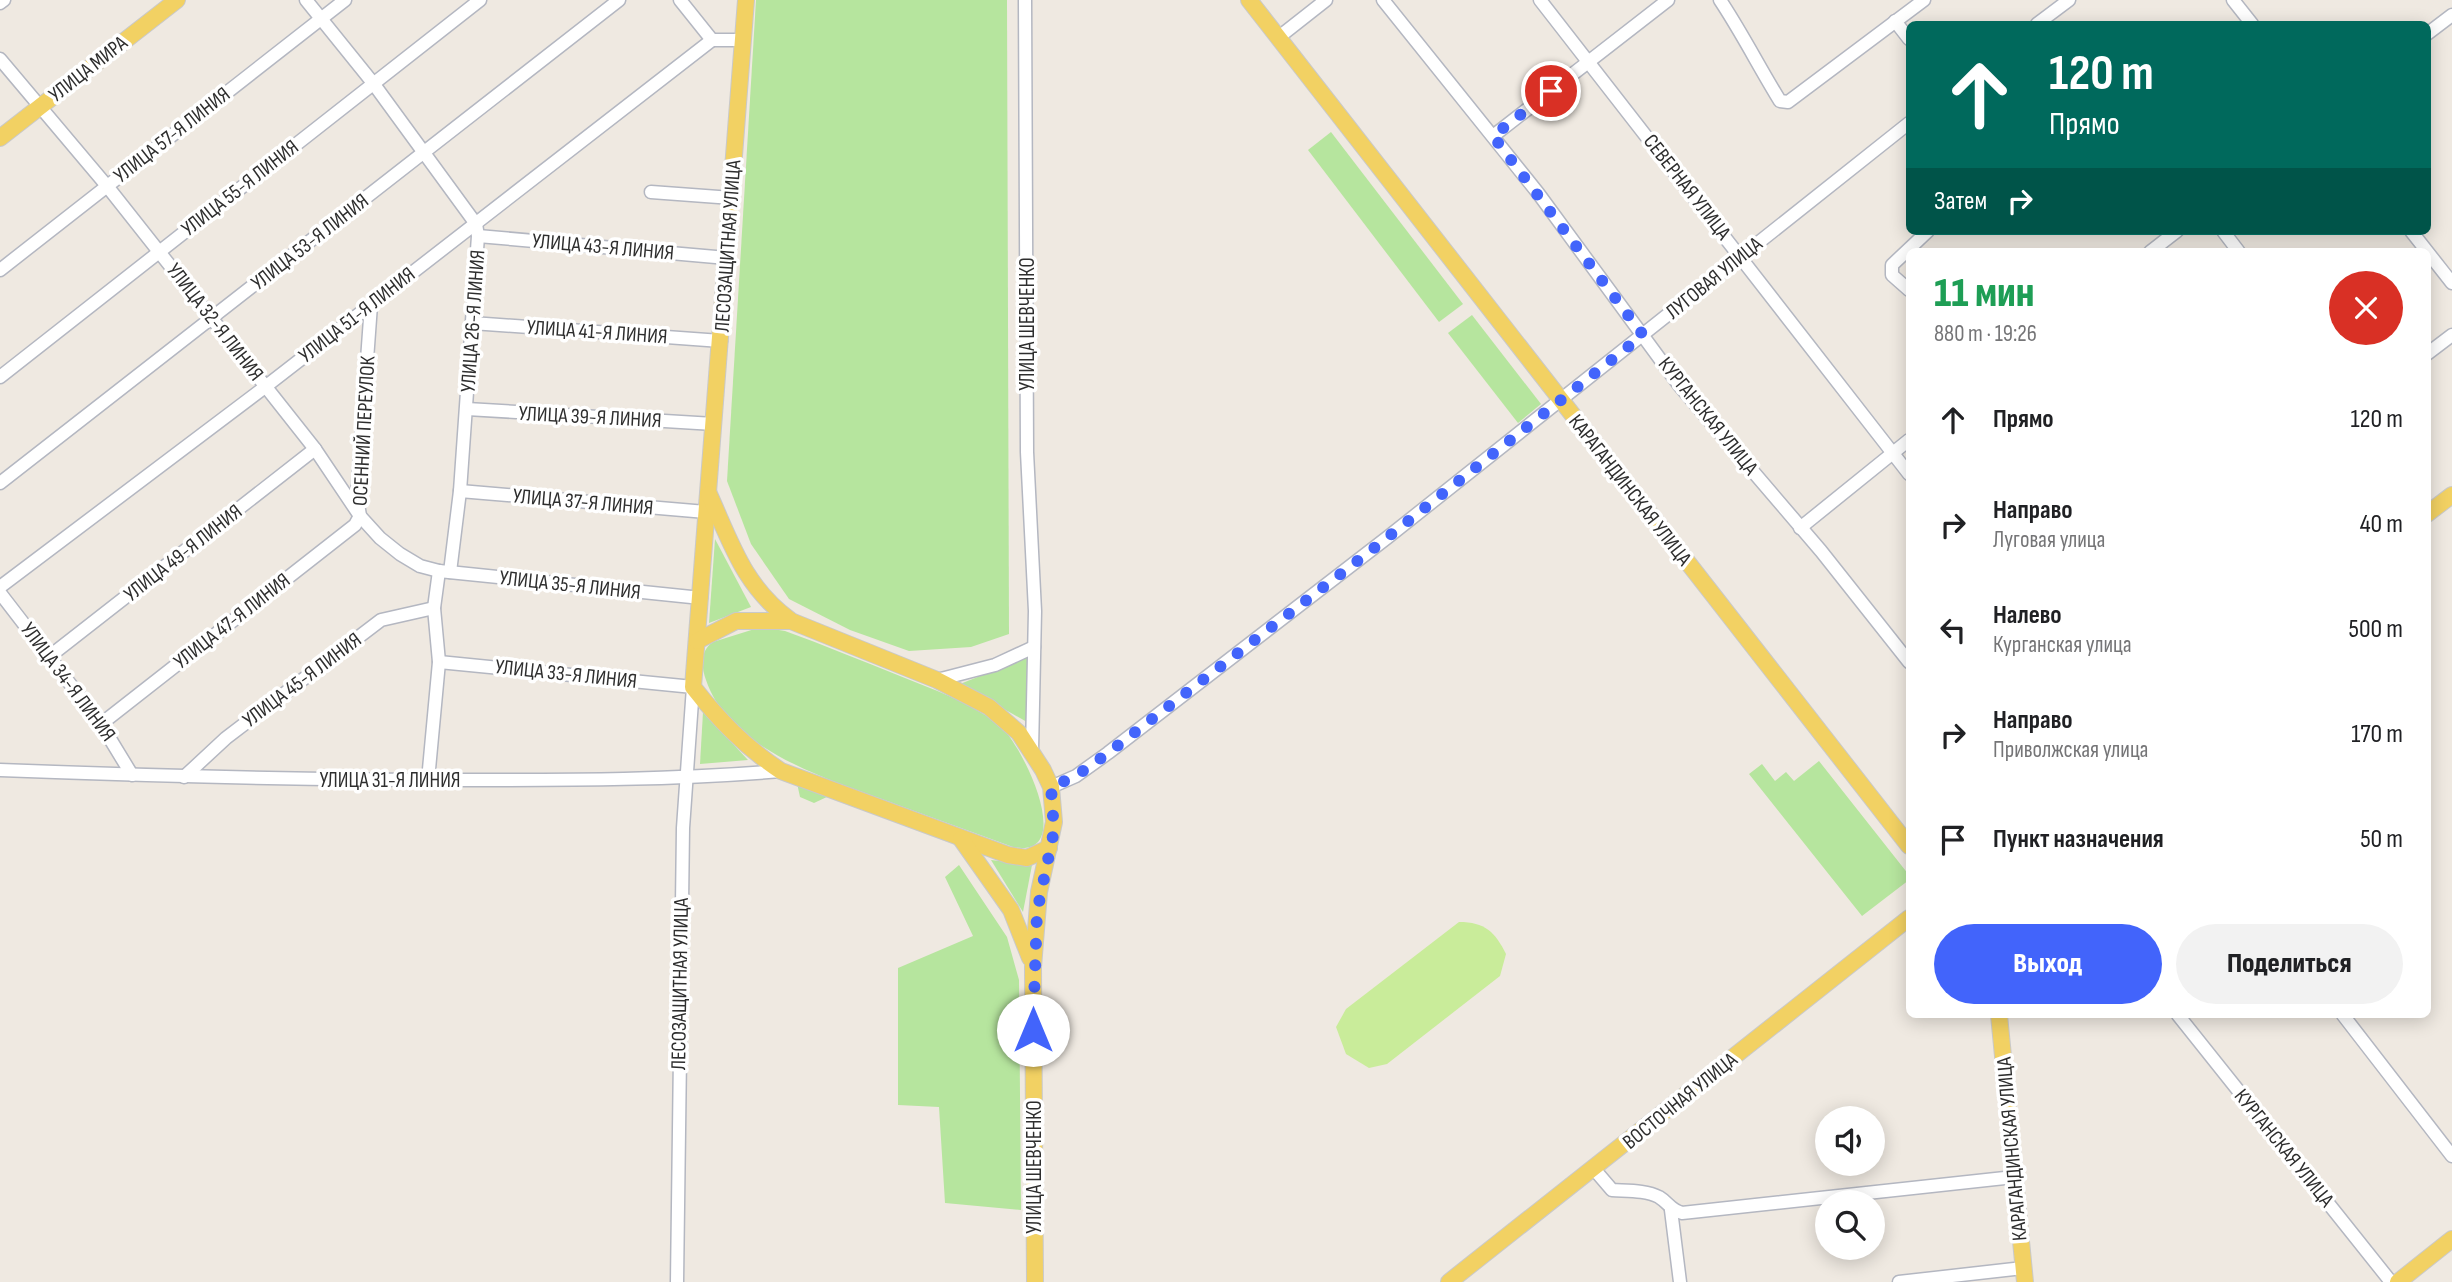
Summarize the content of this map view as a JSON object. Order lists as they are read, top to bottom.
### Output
{
  "streets": {
    "main road": [
      "УЛИЦА МИРА",
      "ЛЕСОЗАЩИТНАЯ УЛИЦА",
      "УЛИЦА ШЕВЧЕНКО",
      "КАРАГАНДИНСКАЯ УЛИЦА",
      "ВОСТОЧНАЯ УЛИЦА"
    ],
    "street": [
      "УЛИЦА 57-Я ЛИНИЯ",
      "СЕВЕРНАЯ УЛИЦА",
      "УЛИЦА 55-Я ЛИНИЯ",
      "УЛИЦА 53-Я ЛИНИЯ",
      "УЛИЦА 43-Я ЛИНИЯ",
      "ЛУГОВАЯ УЛИЦА",
      "УЛИЦА 51-Я ЛИНИЯ",
      "УЛИЦА 26-Я ЛИНИЯ",
      "УЛИЦА 32-Я ЛИНИЯ",
      "УЛИЦА 41-Я ЛИНИЯ",
      "КУРГАНСКАЯ УЛИЦА",
      "УЛИЦА 39-Я ЛИНИЯ",
      "ОСЕННИЙ ПЕРЕУЛОК",
      "УЛИЦА 37-Я ЛИНИЯ",
      "УЛИЦА 49-Я ЛИНИЯ",
      "УЛИЦА 35-Я ЛИНИЯ",
      "УЛИЦА 47-Я ЛИНИЯ",
      "УЛИЦА 33-Я ЛИНИЯ",
      "УЛИЦА 45-Я ЛИНИЯ",
      "УЛИЦА 34-Я ЛИНИЯ",
      "УЛИЦА 31-Я ЛИНИЯ"
    ]
  },
  "crossings": [
    ["УЛИЦА МИРА", "УЛИЦА 32-Я ЛИНИЯ"],
    ["УЛИЦА 57-Я ЛИНИЯ", "УЛИЦА 26-Я ЛИНИЯ"],
    ["УЛИЦА 57-Я ЛИНИЯ", "УЛИЦА 32-Я ЛИНИЯ"],
    ["СЕВЕРНАЯ УЛИЦА", "ЛУГОВАЯ УЛИЦА"],
    ["УЛИЦА 55-Я ЛИНИЯ", "УЛИЦА 26-Я ЛИНИЯ"],
    ["УЛИЦА 55-Я ЛИНИЯ", "УЛИЦА 32-Я ЛИНИЯ"],
    ["УЛИЦА 53-Я ЛИНИЯ", "УЛИЦА 26-Я ЛИНИЯ"],
    ["УЛИЦА 53-Я ЛИНИЯ", "УЛИЦА 32-Я ЛИНИЯ"],
    ["ЛЕСОЗАЩИТНАЯ УЛИЦА", "УЛИЦА 43-Я ЛИНИЯ"],
    ["ЛЕСОЗАЩИТНАЯ УЛИЦА", "УЛИЦА 41-Я ЛИНИЯ"],
    ["ЛЕСОЗАЩИТНАЯ УЛИЦА", "УЛИЦА 39-Я ЛИНИЯ"],
    ["ЛЕСОЗАЩИТНАЯ УЛИЦА", "УЛИЦА 37-Я ЛИНИЯ"],
    ["ЛЕСОЗАЩИТНАЯ УЛИЦА", "УЛИЦА 35-Я ЛИНИЯ"],
    ["ЛЕСОЗАЩИТНАЯ УЛИЦА", "УЛИЦА 33-Я ЛИНИЯ"],
    ["ЛЕСОЗАЩИТНАЯ УЛИЦА", "УЛИЦА 31-Я ЛИНИЯ"],
    ["УЛИЦА 43-Я ЛИНИЯ", "УЛИЦА 51-Я ЛИНИЯ"],
    ["УЛИЦА 43-Я ЛИНИЯ", "УЛИЦА 26-Я ЛИНИЯ"],
    ["ЛУГОВАЯ УЛИЦА", "УЛИЦА ШЕВЧЕНКО"],
    ["ЛУГОВАЯ УЛИЦА", "КУРГАНСКАЯ УЛИЦА"],
    ["ЛУГОВАЯ УЛИЦА", "КАРАГАНДИНСКАЯ УЛИЦА"],
    ["УЛИЦА 51-Я ЛИНИЯ", "УЛИЦА 26-Я ЛИНИЯ"],
    ["УЛИЦА 51-Я ЛИНИЯ", "УЛИЦА 32-Я ЛИНИЯ"],
    ["УЛИЦА 51-Я ЛИНИЯ", "ОСЕННИЙ ПЕРЕУЛОК"],
    ["УЛИЦА 26-Я ЛИНИЯ", "УЛИЦА 32-Я ЛИНИЯ"],
    ["УЛИЦА 26-Я ЛИНИЯ", "УЛИЦА 41-Я ЛИНИЯ"],
    ["УЛИЦА 26-Я ЛИНИЯ", "УЛИЦА 39-Я ЛИНИЯ"],
    ["УЛИЦА 26-Я ЛИНИЯ", "УЛИЦА 37-Я ЛИНИЯ"],
    ["УЛИЦА 26-Я ЛИНИЯ", "УЛИЦА 35-Я ЛИНИЯ"],
    ["УЛИЦА 26-Я ЛИНИЯ", "УЛИЦА 33-Я ЛИНИЯ"],
    ["УЛИЦА 26-Я ЛИНИЯ", "УЛИЦА 45-Я ЛИНИЯ"],
    ["УЛИЦА 26-Я ЛИНИЯ", "УЛИЦА 31-Я ЛИНИЯ"],
    ["УЛИЦА 32-Я ЛИНИЯ", "ОСЕННИЙ ПЕРЕУЛОК"],
    ["УЛИЦА 32-Я ЛИНИЯ", "УЛИЦА 49-Я ЛИНИЯ"],
    ["УЛИЦА 32-Я ЛИНИЯ", "УЛИЦА 35-Я ЛИНИЯ"],
    ["УЛИЦА 32-Я ЛИНИЯ", "УЛИЦА 47-Я ЛИНИЯ"],
    ["ОСЕННИЙ ПЕРЕУЛОК", "УЛИЦА 47-Я ЛИНИЯ"],
    ["УЛИЦА 49-Я ЛИНИЯ", "УЛИЦА 34-Я ЛИНИЯ"],
    ["УЛИЦА 47-Я ЛИНИЯ", "УЛИЦА 34-Я ЛИНИЯ"],
    ["УЛИЦА 45-Я ЛИНИЯ", "УЛИЦА 31-Я ЛИНИЯ"],
    ["УЛИЦА 34-Я ЛИНИЯ", "УЛИЦА 31-Я ЛИНИЯ"]
  ],
  "page": {
    "turn": ["120 m", "Прямо"],
    "then": "Затем",
    "heading": ["11 мин", "880 m · 19:26"],
    "list": [
      {
        "name": "Прямо",
        "value": "120 m"
      },
      {
        "name": "Направо",
        "note": "Луговая улица",
        "value": "40 m"
      },
      {
        "name": "Налево",
        "note": "Курганская улица",
        "value": "500 m"
      },
      {
        "name": "Направо",
        "note": "Приволжская улица",
        "value": "170 m"
      },
      {
        "name": "Пункт назначения",
        "value": "50 m"
      }
    ],
    "buttons": ["Выход", "Поделиться"]
  }
}
